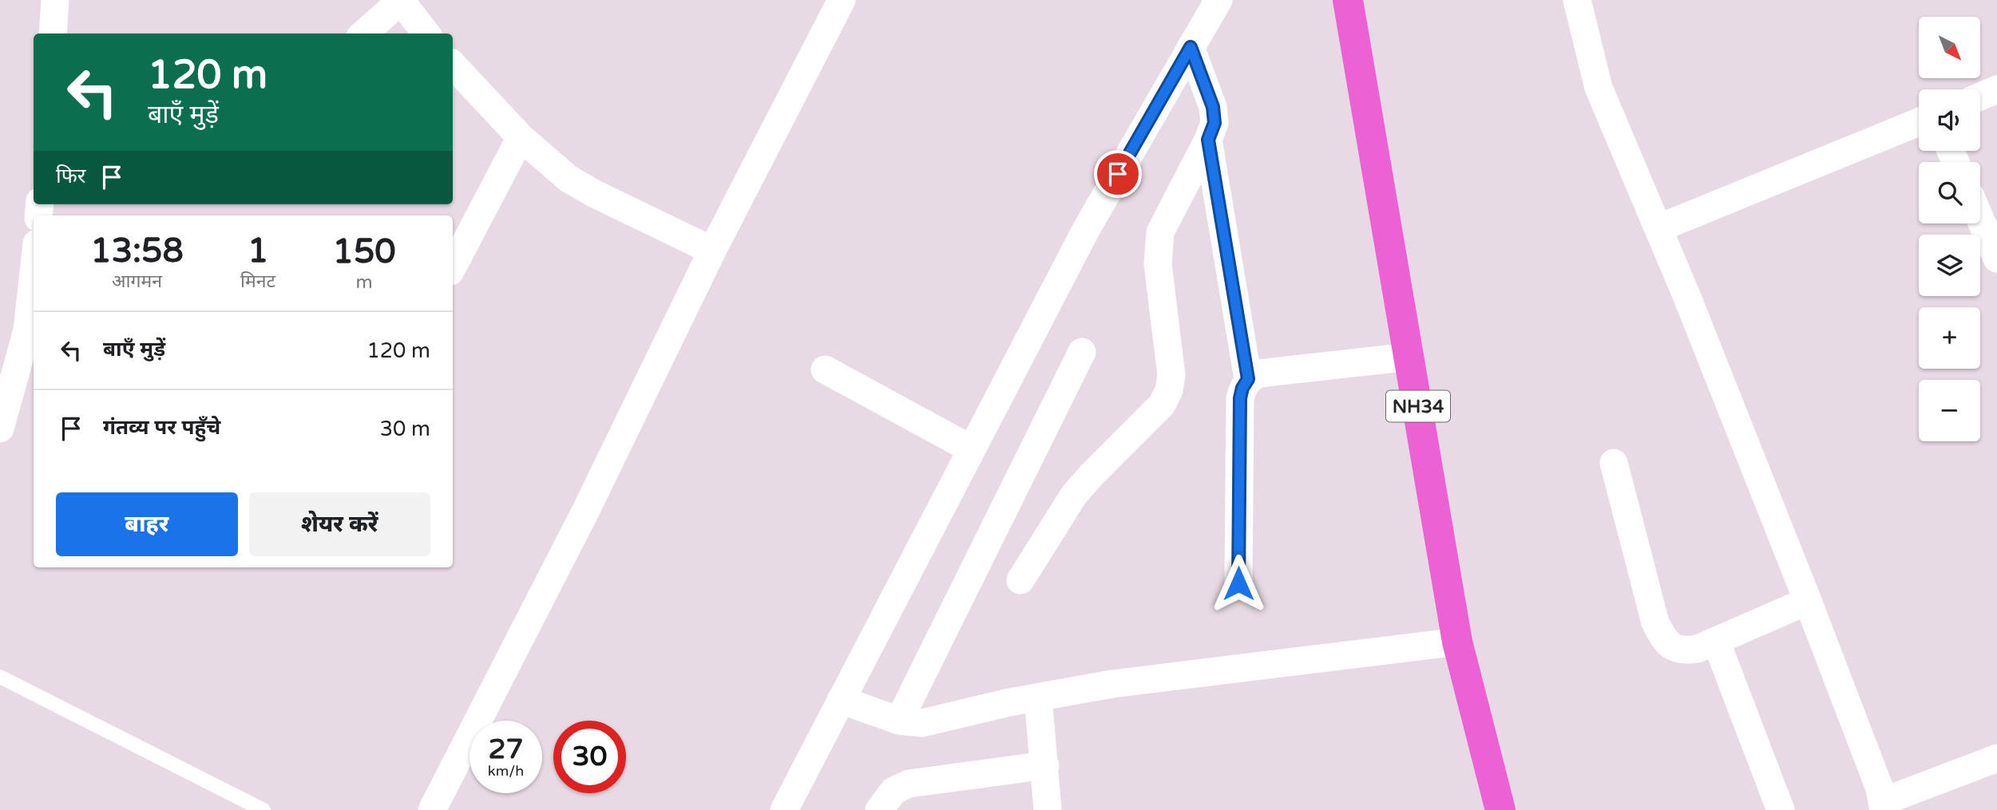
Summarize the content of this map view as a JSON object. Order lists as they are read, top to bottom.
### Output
{
  "streets": {
    "highway": ["NH34"]
  },
  "north": "bottom right",
  "page": {
    "map_buttons": ["+", "−"],
    "turn": ["120 m", "बाएँ मुड़ें"],
    "then": "फिर",
    "eta": [
      "13:58",
      "आगमन",
      "1",
      "मिनट",
      "150",
      "m"
    ],
    "list": [
      {
        "name": "बाएँ मुड़ें",
        "value": "120 m"
      },
      {
        "name": "गंतव्य पर पहुँचे",
        "value": "30 m"
      }
    ],
    "buttons": ["बाहर", "शेयर करें"],
    "speed": "27 km/h",
    "limit": "30"
  }
}
